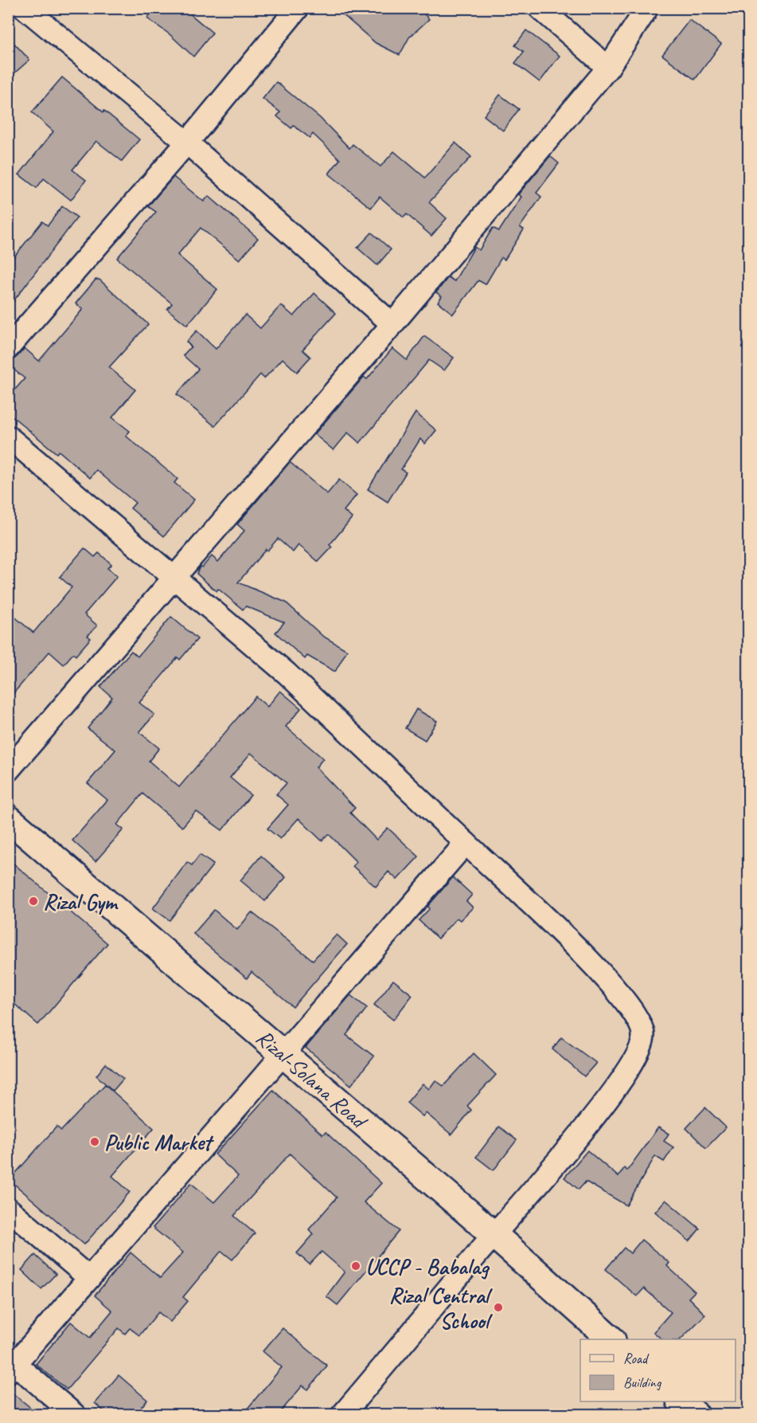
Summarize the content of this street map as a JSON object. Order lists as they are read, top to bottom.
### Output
{
  "streets": {
    "main road": ["Rizal-Solana Road"]
  },
  "places": [
    "Rizal Gym",
    "Public Market",
    "UCCP - Babalag",
    "Rizal Central School"
  ],
  "legend": ["Road", "Building"]
}
